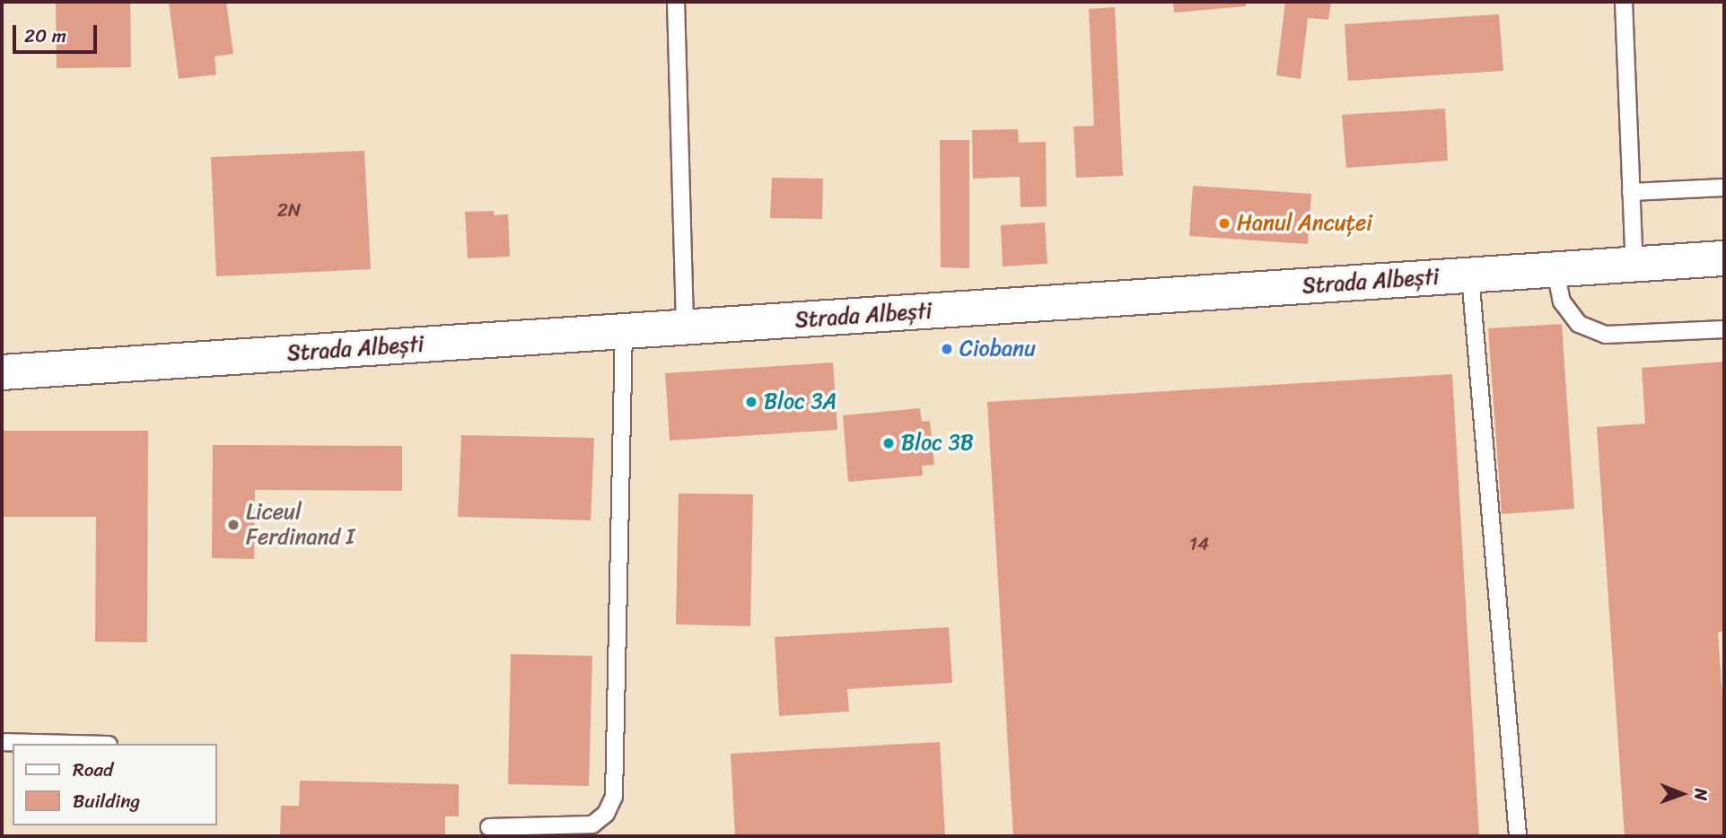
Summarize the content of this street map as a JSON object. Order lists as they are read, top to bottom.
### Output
{
  "streets": {
    "main road": ["Strada Albești"]
  },
  "places": [
    "Hanul Ancuței",
    "Ciobanu",
    "Bloc 3A",
    "Bloc 3B",
    "Liceul Ferdinand I"
  ],
  "house_numbers": ["2N", "14"],
  "legend": ["Road", "Building"],
  "scale_bar": "20 m",
  "north": "right"
}
